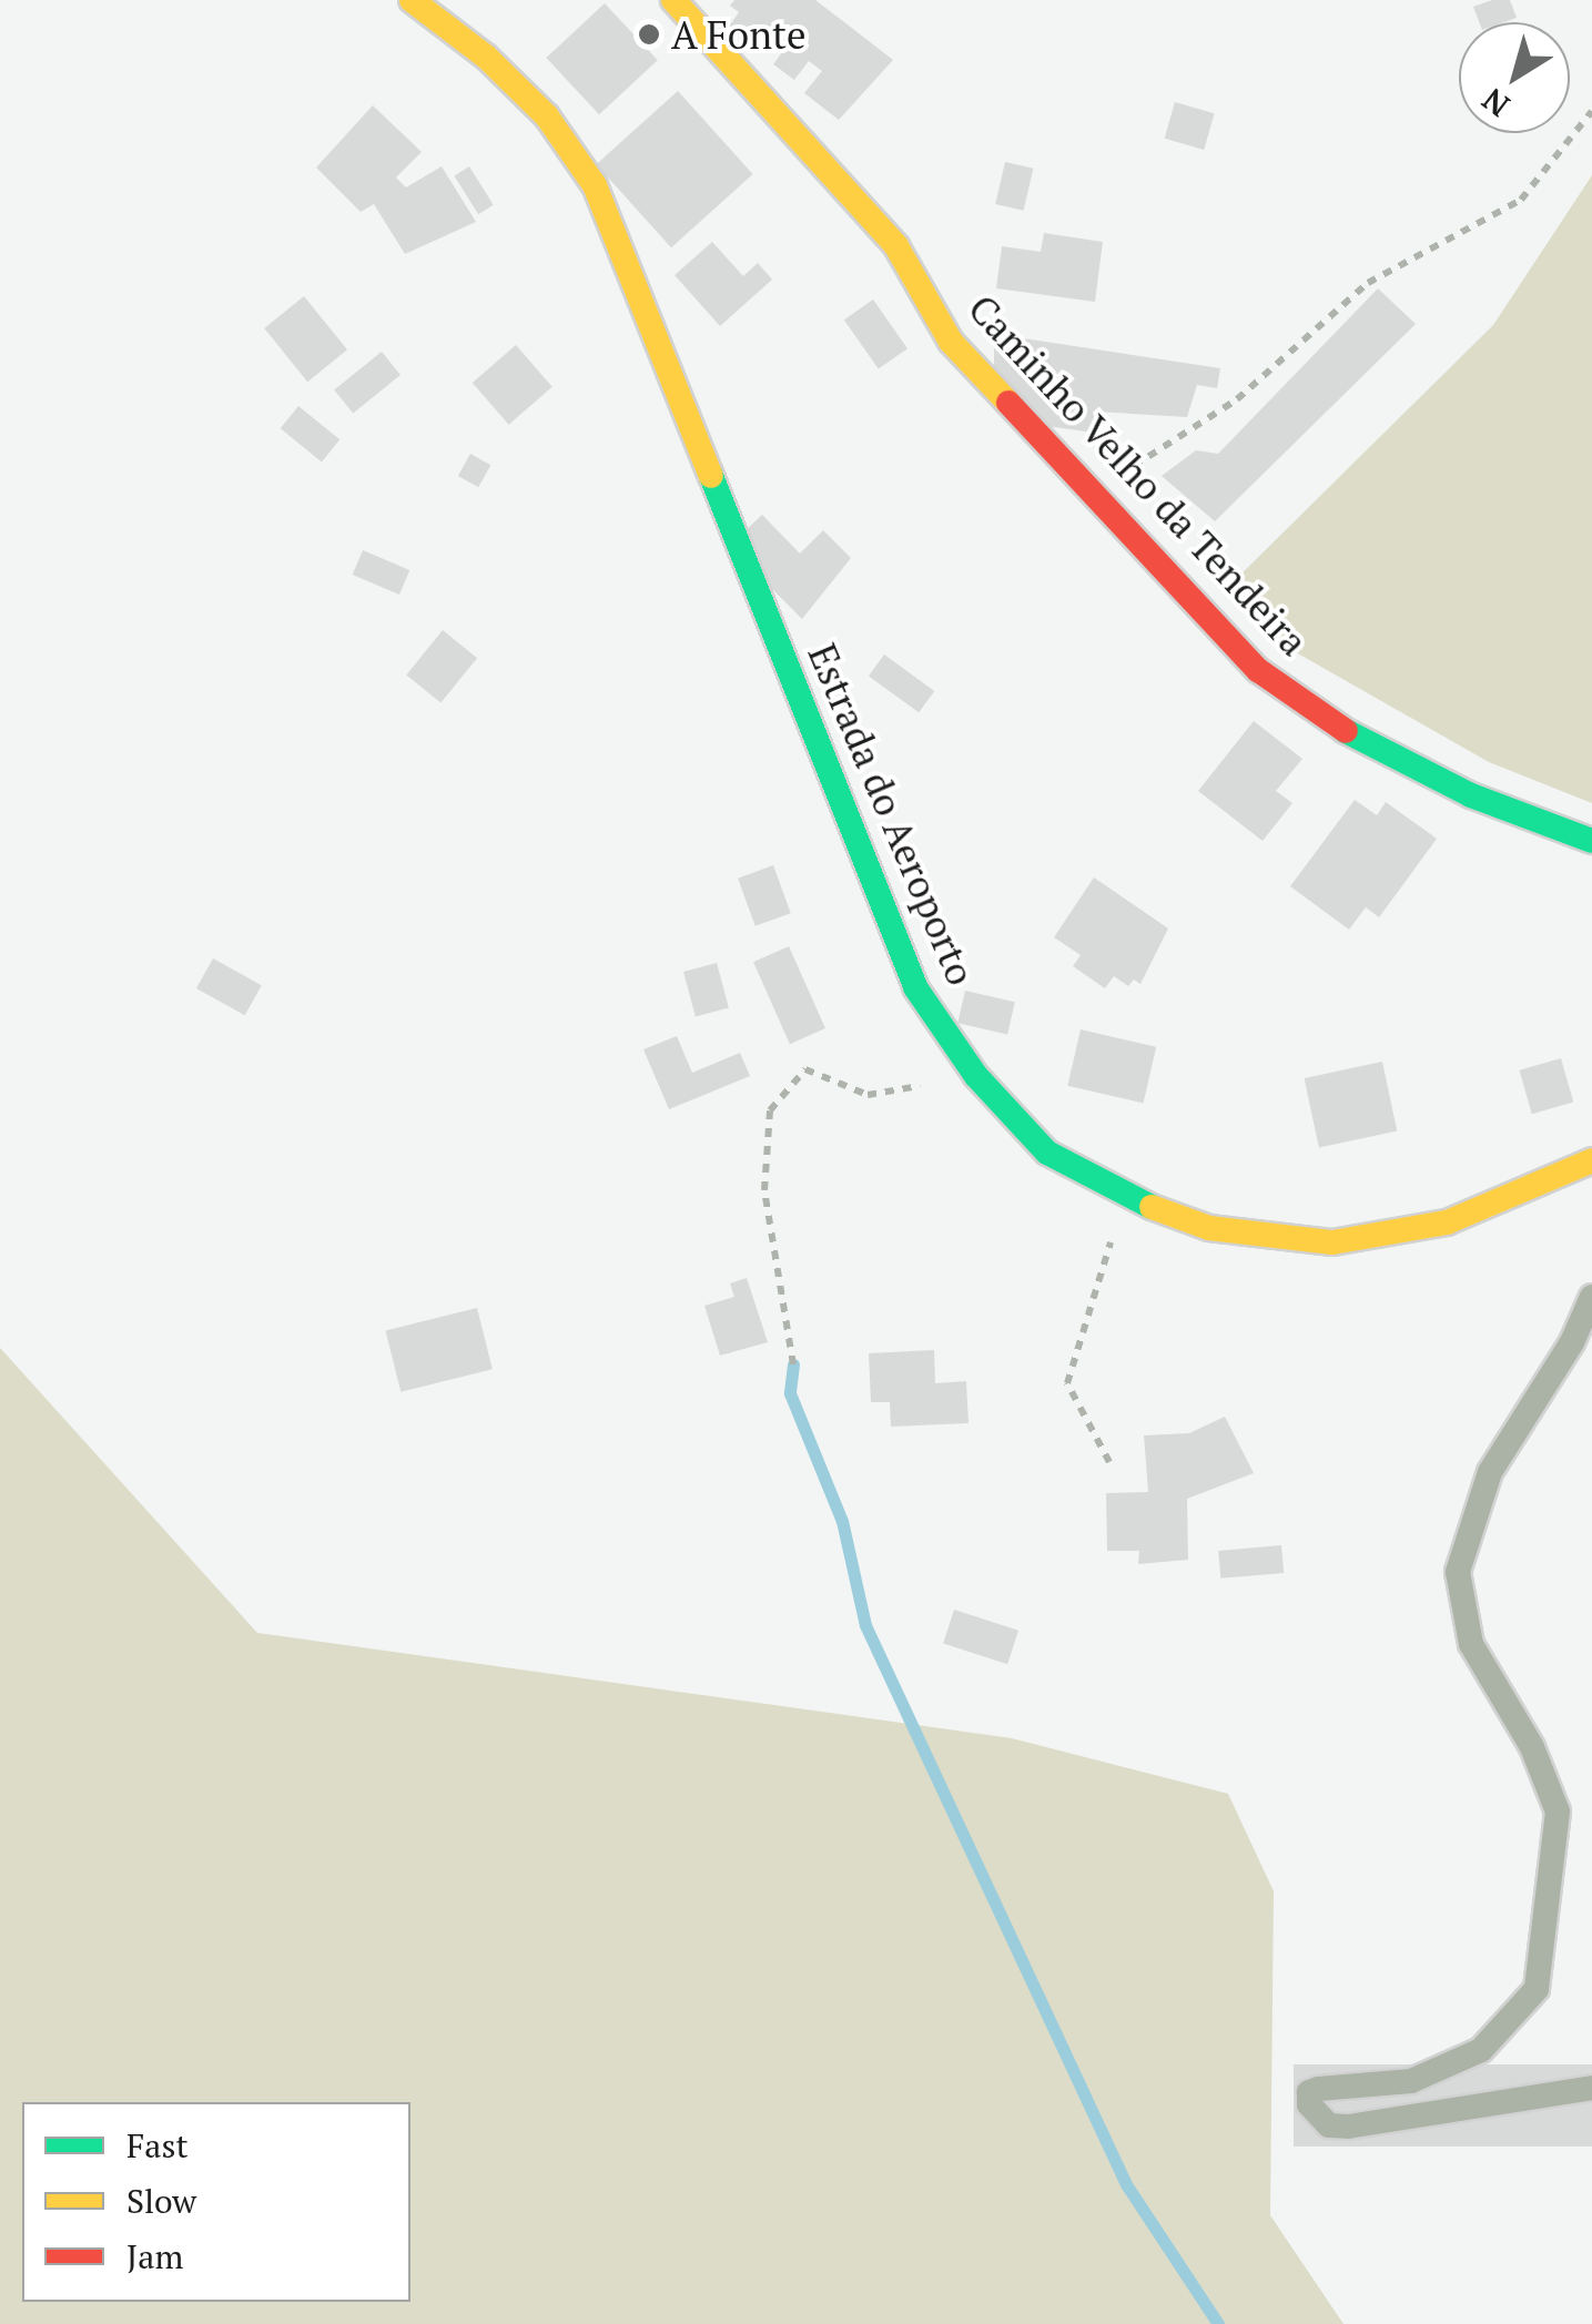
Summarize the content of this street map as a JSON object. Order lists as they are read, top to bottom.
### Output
{
  "streets": {
    "main road": ["Caminho Velho da Tendeira", "Estrada do Aeroporto"]
  },
  "places": ["A Fonte"],
  "legend": ["Fast", "Slow", "Jam"],
  "north": "bottom left"
}
